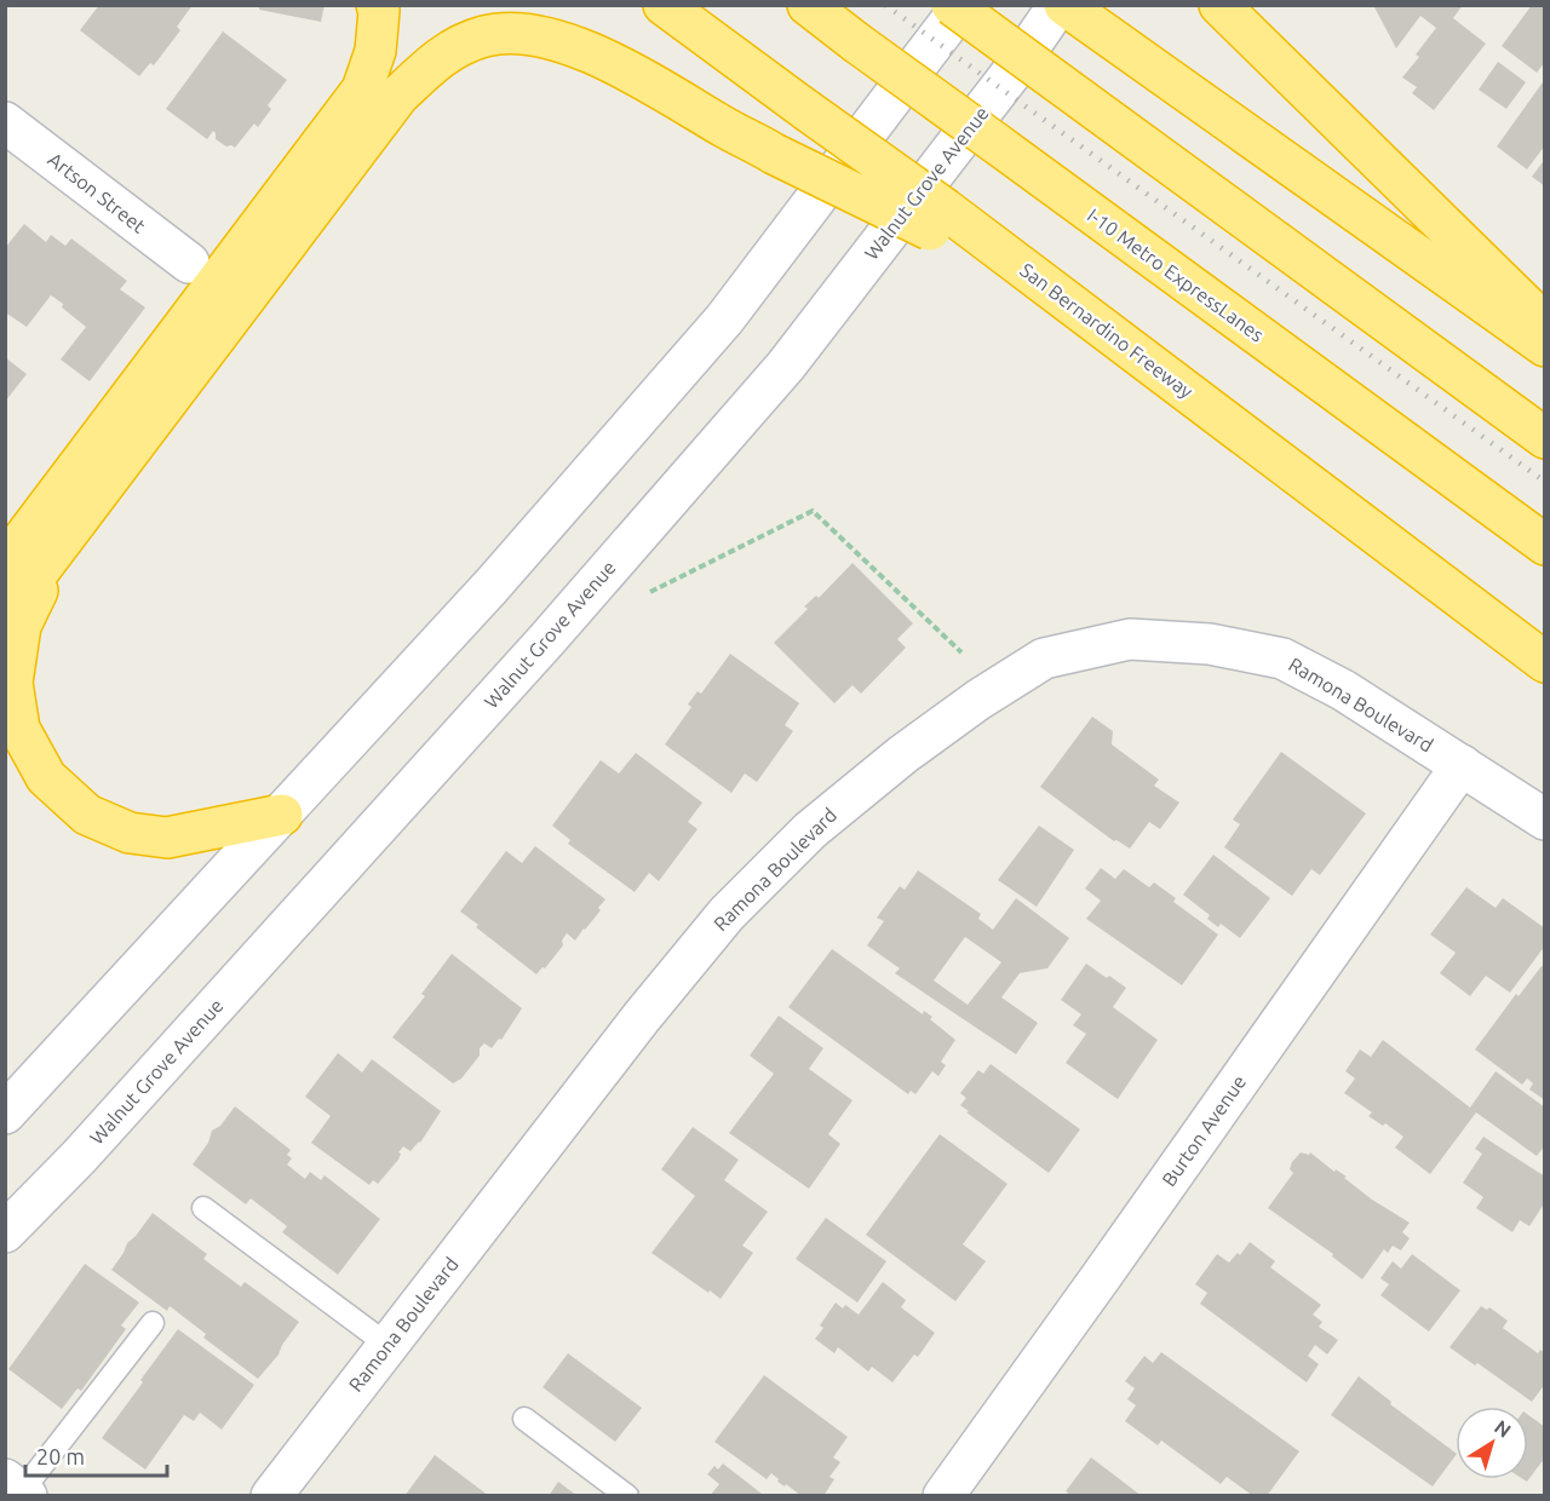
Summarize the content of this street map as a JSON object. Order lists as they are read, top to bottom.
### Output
{
  "streets": {
    "highway": ["I-10 Metro ExpressLanes", "San Bernardino Freeway"],
    "main road": [
      "Walnut Grove Avenue",
      "Artson Street",
      "Ramona Boulevard",
      "Burton Avenue"
    ]
  },
  "crossings": [
    ["Ramona Boulevard", "Burton Avenue"]
  ],
  "scale_bar": "20 m",
  "north": "top right"
}
